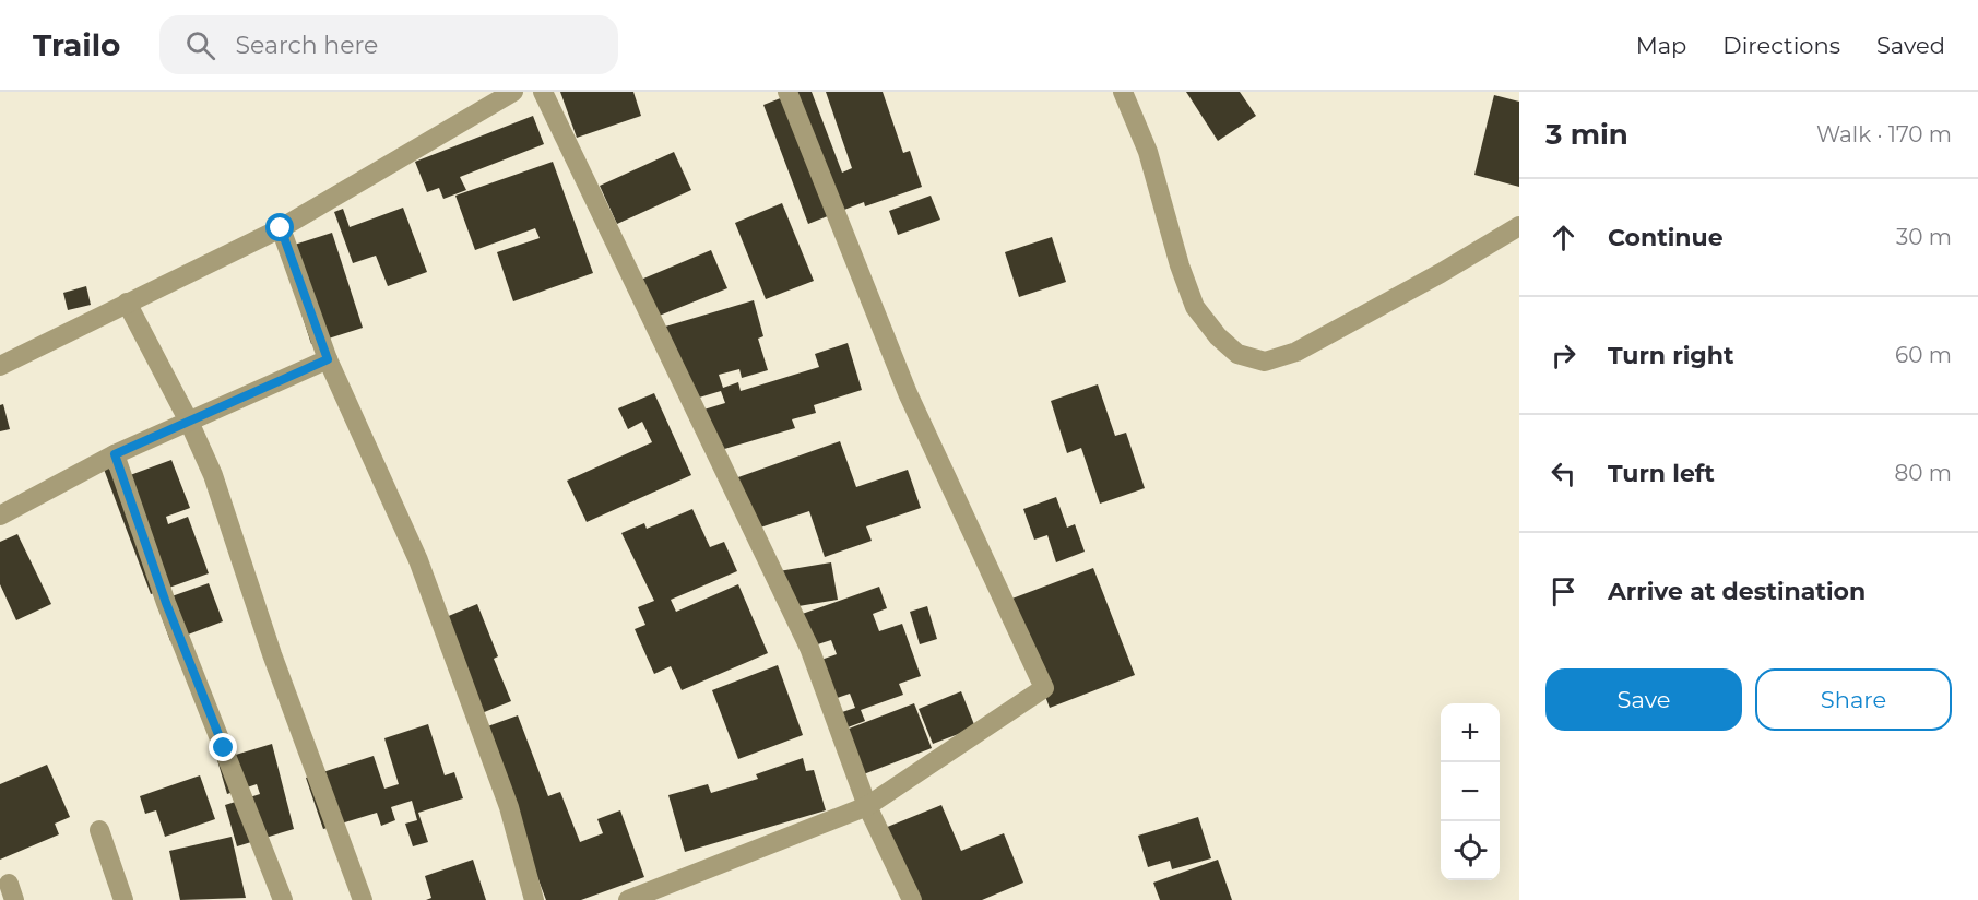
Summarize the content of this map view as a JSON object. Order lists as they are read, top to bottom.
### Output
{
  "page": {
    "header": "Trailo",
    "search": "Search here",
    "nav": ["Map", "Directions", "Saved"],
    "heading": ["3 min", "Walk · 170 m"],
    "list": [
      ["Continue", "30 m"],
      ["Turn right", "60 m"],
      ["Turn left", "80 m"],
      "Arrive at destination"
    ],
    "buttons": ["Save", "Share"],
    "map_buttons": ["+", "−"]
  }
}
